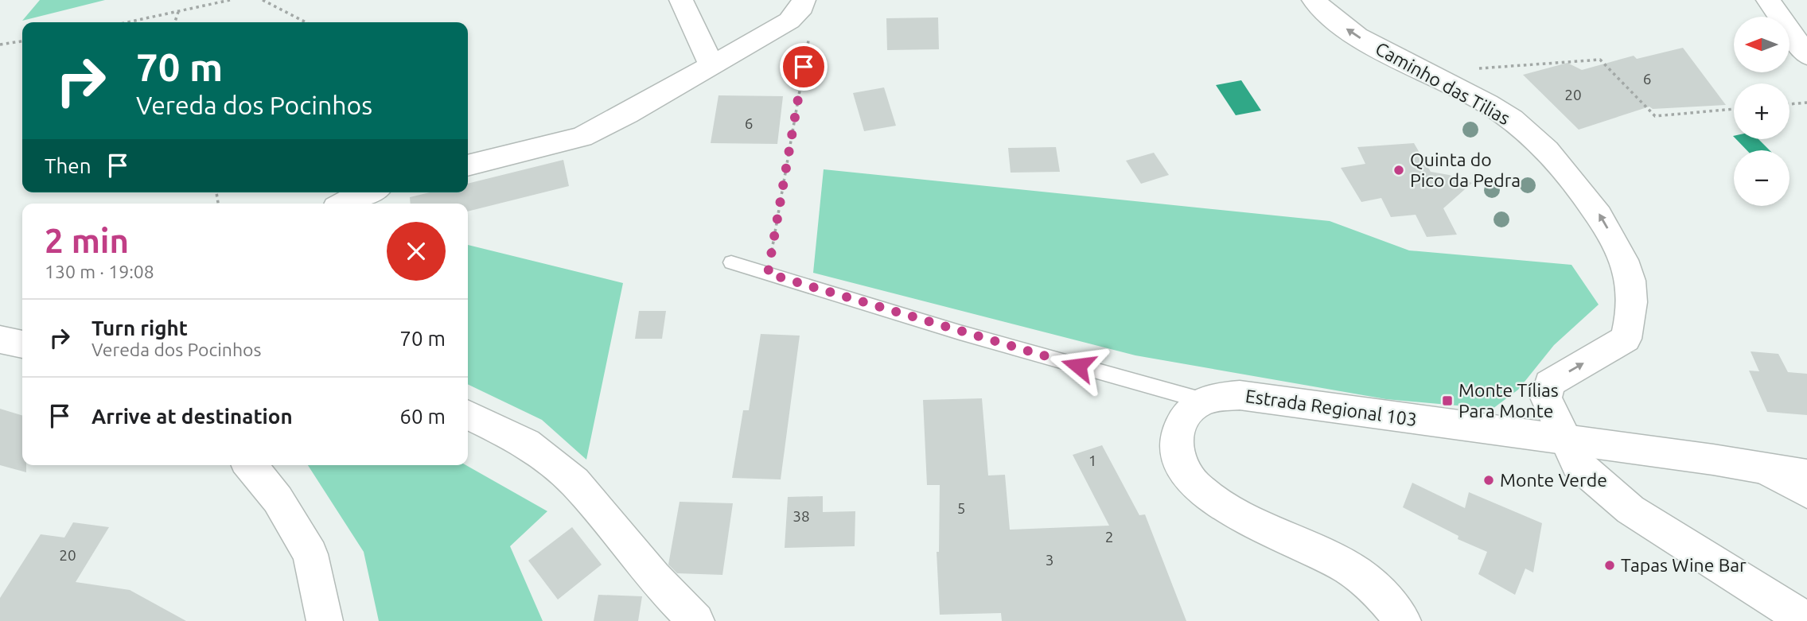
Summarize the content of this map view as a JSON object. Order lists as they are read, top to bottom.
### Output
{
  "streets": {
    "street": ["Caminho das Tilias", "Estrada Regional 103"]
  },
  "crossings": [
    ["Caminho das Tilias", "Estrada Regional 103"]
  ],
  "places": {
    "other": ["Quinta do Pico da Pedra", "Monte Verde", "Tapas Wine Bar"],
    "transit": ["Monte Tílias Para Monte"]
  },
  "house_numbers": [
    "6",
    "20",
    "6",
    "1",
    "5",
    "38",
    "2",
    "20",
    "3"
  ],
  "north": "left",
  "page": {
    "map_buttons": ["+", "−"],
    "turn": ["70 m", "Vereda dos Pocinhos"],
    "then": "Then",
    "heading": ["2 min", "130 m · 19:08"],
    "list": [
      {
        "name": "Turn right",
        "note": "Vereda dos Pocinhos",
        "value": "70 m"
      },
      {
        "name": "Arrive at destination",
        "value": "60 m"
      }
    ]
  }
}
